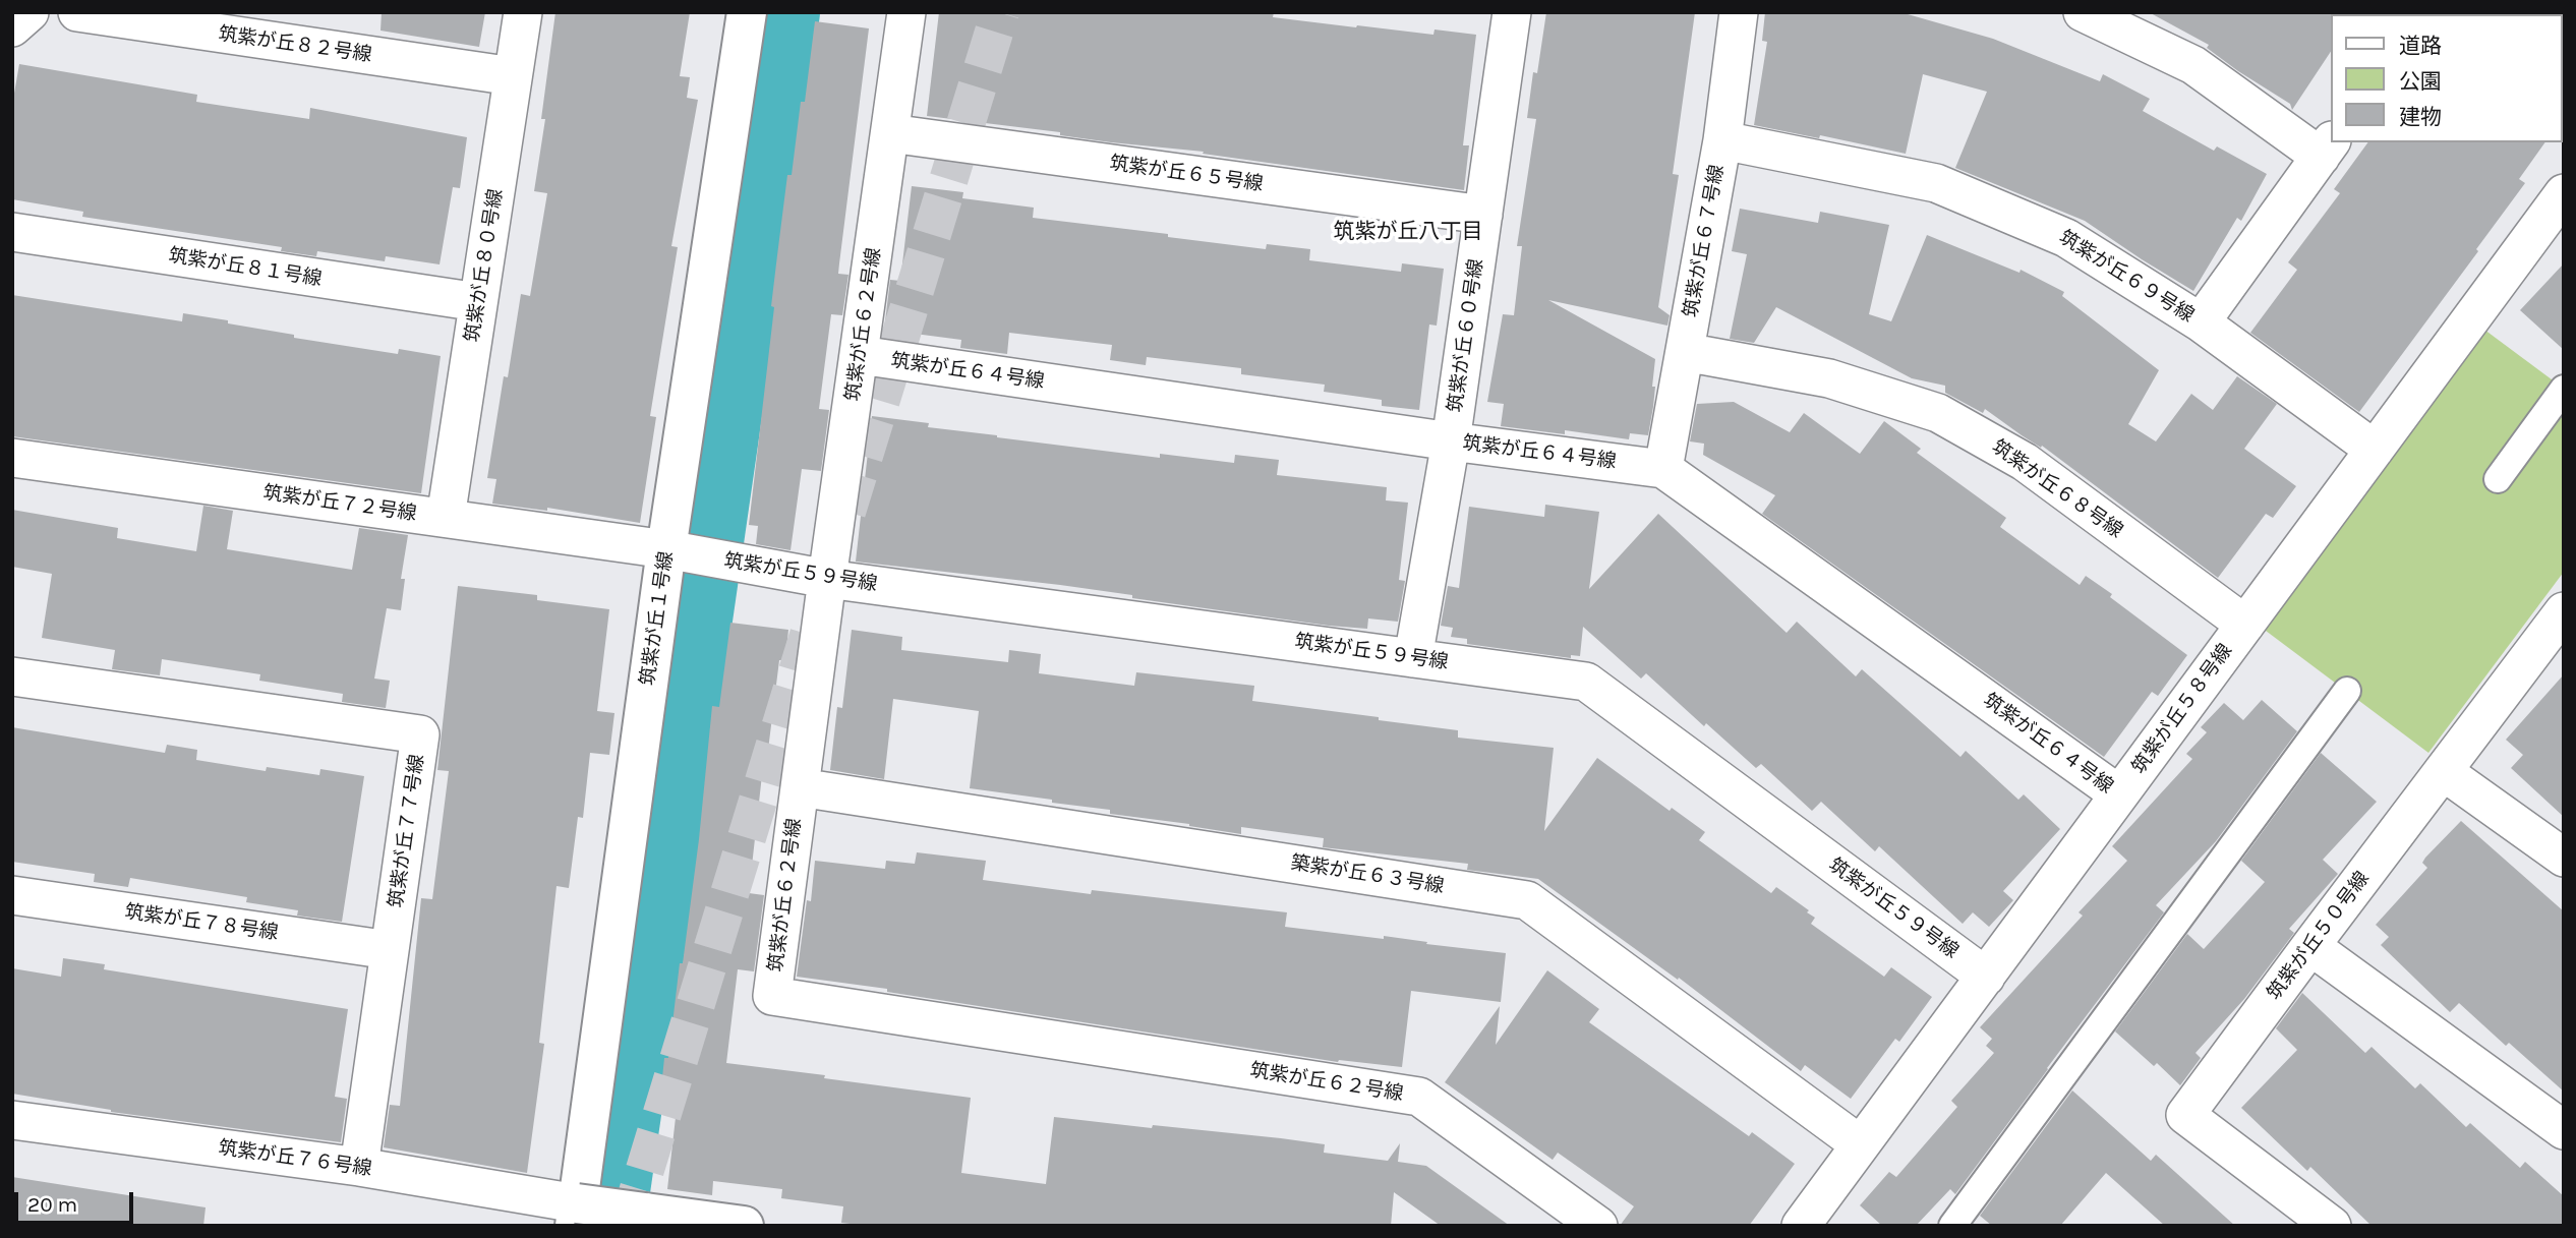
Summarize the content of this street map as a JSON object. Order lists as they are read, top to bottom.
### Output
{
  "streets": {
    "street": [
      "筑紫が丘８２号線",
      "筑紫が丘６５号線",
      "筑紫が丘６７号線",
      "筑紫が丘８０号線",
      "筑紫が丘８１号線",
      "筑紫が丘６９号線",
      "筑紫が丘６２号線",
      "筑紫が丘６０号線",
      "筑紫が丘６４号線",
      "筑紫が丘６８号線",
      "筑紫が丘７２号線",
      "筑紫が丘５９号線",
      "筑紫が丘１号線",
      "筑紫が丘５８号線",
      "筑紫が丘７７号線",
      "築紫が丘６３号線",
      "筑紫が丘７８号線",
      "筑紫が丘５０号線",
      "筑紫が丘７６号線"
    ]
  },
  "crossings": [
    ["筑紫が丘８２号線", "筑紫が丘８０号線"],
    ["筑紫が丘６５号線", "筑紫が丘６２号線"],
    ["筑紫が丘６５号線", "筑紫が丘６０号線"],
    ["筑紫が丘６７号線", "筑紫が丘６９号線"],
    ["筑紫が丘６７号線", "筑紫が丘６４号線"],
    ["筑紫が丘６７号線", "筑紫が丘６８号線"],
    ["筑紫が丘８０号線", "筑紫が丘８１号線"],
    ["筑紫が丘８０号線", "筑紫が丘７２号線"],
    ["筑紫が丘６９号線", "筑紫が丘５８号線"],
    ["筑紫が丘６２号線", "筑紫が丘６４号線"],
    ["筑紫が丘６２号線", "筑紫が丘５９号線"],
    ["筑紫が丘６２号線", "築紫が丘６３号線"],
    ["筑紫が丘６０号線", "筑紫が丘６４号線"],
    ["筑紫が丘６０号線", "筑紫が丘５９号線"],
    ["筑紫が丘６４号線", "筑紫が丘５８号線"],
    ["筑紫が丘６８号線", "筑紫が丘５８号線"],
    ["筑紫が丘７２号線", "筑紫が丘５９号線"],
    ["筑紫が丘７２号線", "筑紫が丘１号線"],
    ["筑紫が丘５９号線", "筑紫が丘１号線"],
    ["筑紫が丘５９号線", "筑紫が丘５８号線"],
    ["筑紫が丘１号線", "筑紫が丘７６号線"],
    ["筑紫が丘５８号線", "築紫が丘６３号線"],
    ["筑紫が丘７７号線", "筑紫が丘７８号線"],
    ["筑紫が丘７７号線", "筑紫が丘７６号線"]
  ],
  "districts": ["筑紫が丘八丁目"],
  "legend": ["道路", "公園", "建物"],
  "scale_bar": "20 m"
}
